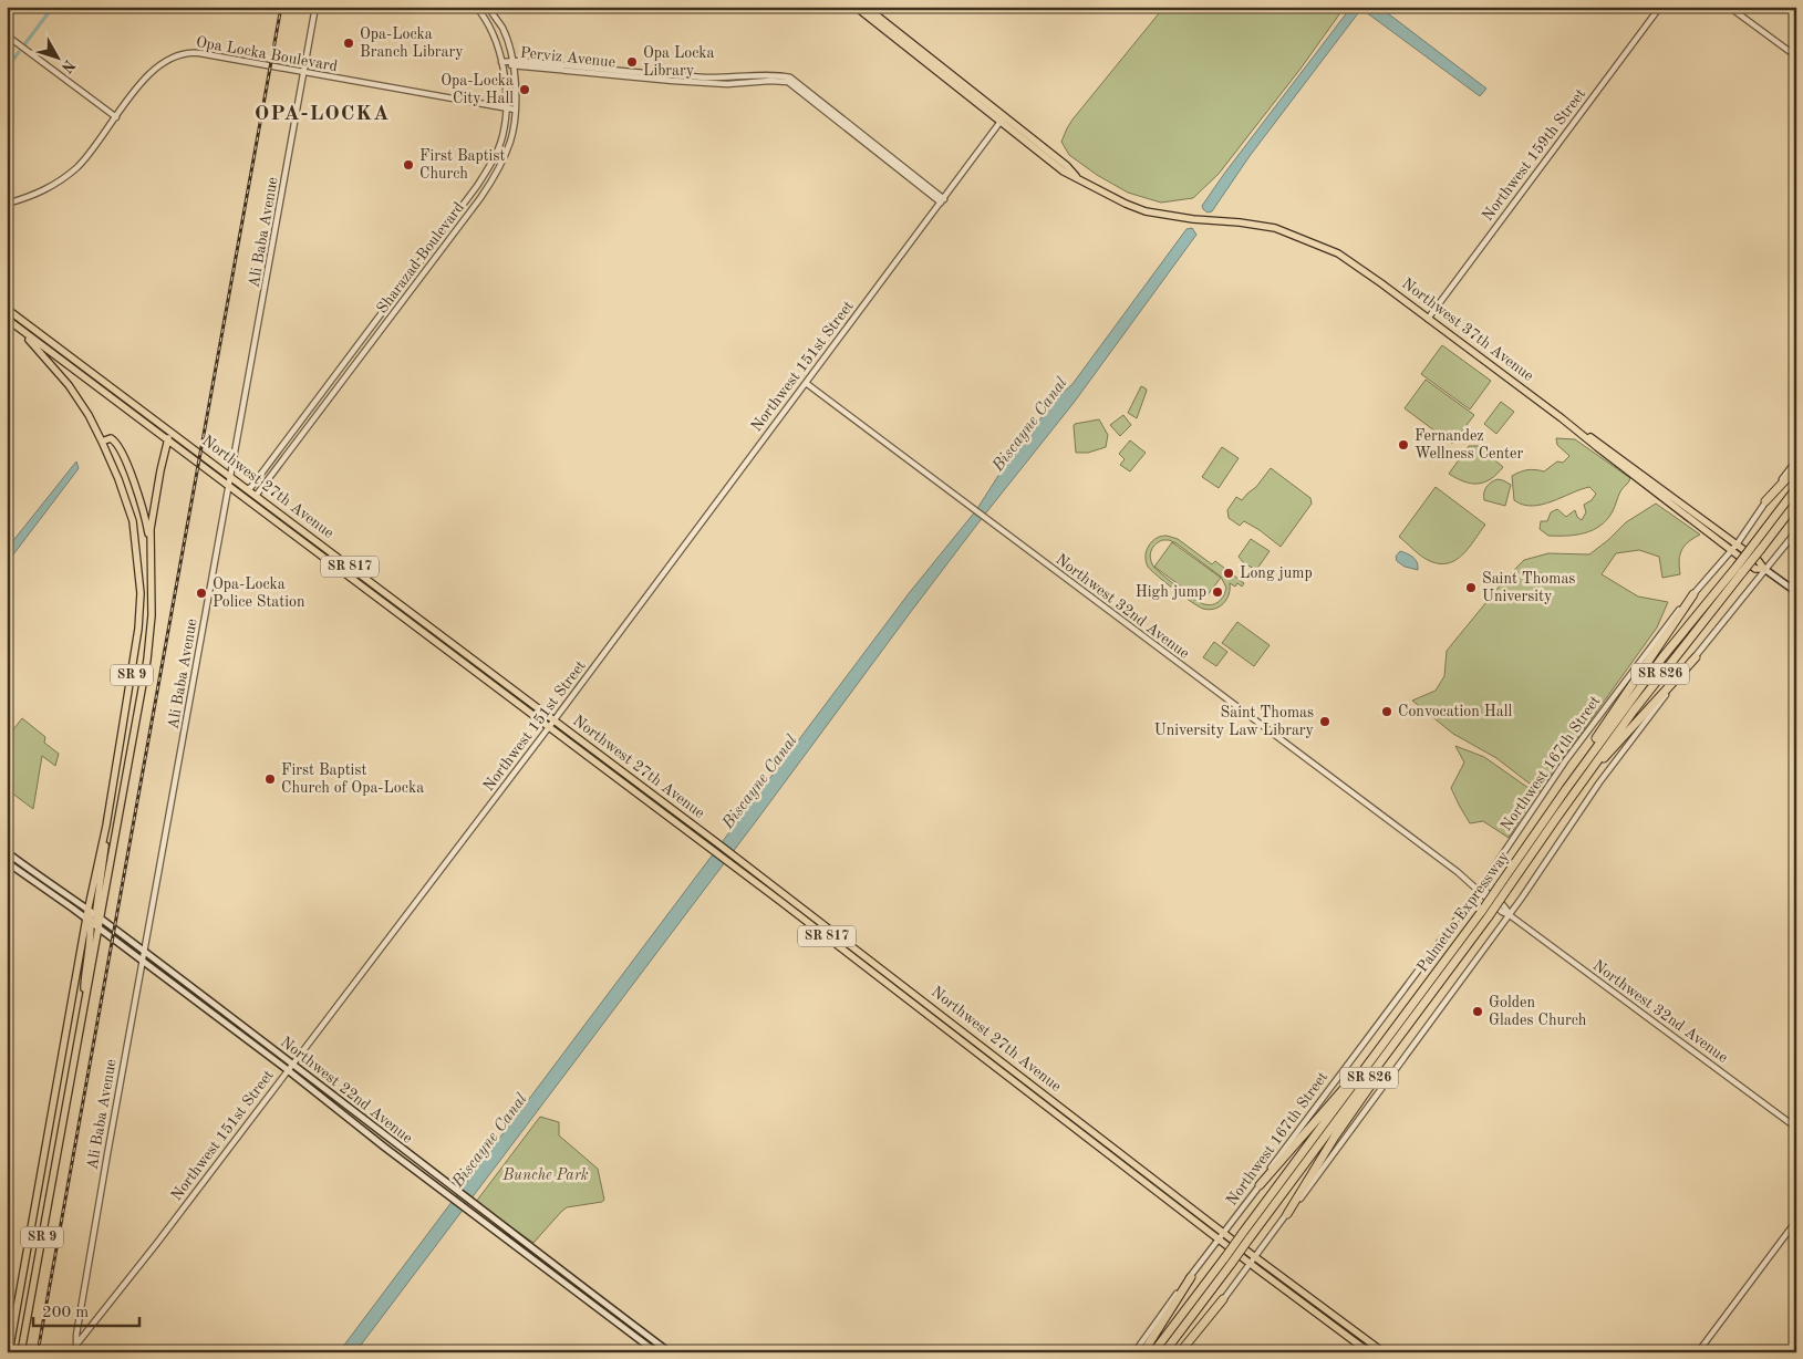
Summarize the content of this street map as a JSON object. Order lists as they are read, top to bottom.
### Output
{
  "streets": {
    "highway": ["SR 826", "Palmetto Expressway"],
    "main road": [
      "Northwest 37th Avenue",
      "Northwest 27th Avenue",
      "SR 817",
      "SR 9",
      "Northwest 22nd Avenue"
    ],
    "street": [
      "Opa Locka Boulevard",
      "Perviz Avenue",
      "Northwest 159th Street",
      "Ali Baba Avenue",
      "Sharazad Boulevard",
      "Northwest 151st Street",
      "Northwest 32nd Avenue",
      "Northwest 167th Street"
    ]
  },
  "crossings": [
    ["Opa Locka Boulevard", "Ali Baba Avenue"],
    ["Opa Locka Boulevard", "Sharazad Boulevard"],
    ["Perviz Avenue", "Sharazad Boulevard"],
    ["Perviz Avenue", "Northwest 151st Street"],
    ["Northwest 159th Street", "Northwest 37th Avenue"],
    ["Ali Baba Avenue", "Northwest 151st Street"],
    ["Ali Baba Avenue", "Northwest 27th Avenue"],
    ["Ali Baba Avenue", "Northwest 22nd Avenue"],
    ["Sharazad Boulevard", "Northwest 27th Avenue"],
    ["Northwest 37th Avenue", "Northwest 151st Street"],
    ["Northwest 37th Avenue", "Northwest 167th Street"],
    ["Northwest 151st Street", "Northwest 27th Avenue"],
    ["Northwest 151st Street", "Northwest 32nd Avenue"],
    ["Northwest 151st Street", "Northwest 22nd Avenue"],
    ["Northwest 27th Avenue", "SR 9"],
    ["Northwest 27th Avenue", "Northwest 167th Street"],
    ["Northwest 32nd Avenue", "Northwest 167th Street"],
    ["SR 9", "Northwest 22nd Avenue"]
  ],
  "districts": ["OPA-LOCKA"],
  "water": ["Biscayne Canal"],
  "parks": ["Bunche Park"],
  "places": [
    "Opa-Locka Branch Library",
    "Opa Locka Library",
    "Opa-Locka City Hall",
    "First Baptist Church",
    "Fernandez Wellness Center",
    "Long jump",
    "Saint Thomas University",
    "High jump",
    "Opa-Locka Police Station",
    "Convocation Hall",
    "Saint Thomas University Law Library",
    "First Baptist Church of Opa-Locka",
    "Golden Glades Church"
  ],
  "scale_bar": "200 m",
  "north": "bottom right"
}
